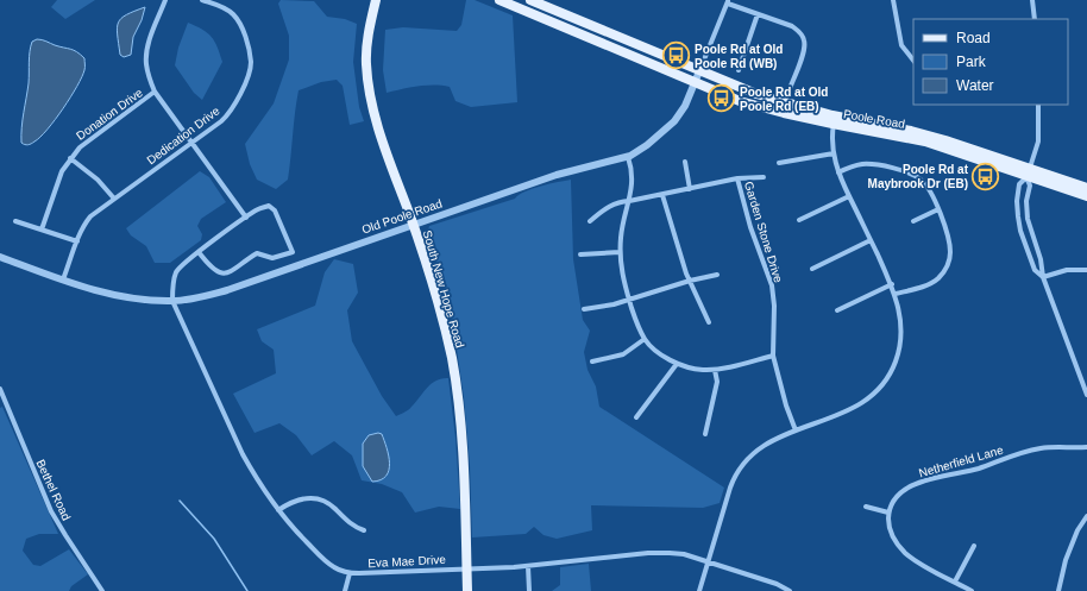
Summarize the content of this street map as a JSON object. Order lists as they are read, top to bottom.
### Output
{
  "streets": {
    "main road": ["Poole Road", "South New Hope Road"],
    "street": [
      "Donation Drive",
      "Dedication Drive",
      "Old Poole Road",
      "Garden Stone Drive",
      "Netherfield Lane",
      "Bethel Road",
      "Eva Mae Drive"
    ]
  },
  "crossings": [
    ["Poole Road", "Old Poole Road"],
    ["Dedication Drive", "Old Poole Road"],
    ["Old Poole Road", "South New Hope Road"],
    ["Old Poole Road", "Eva Mae Drive"],
    ["South New Hope Road", "Eva Mae Drive"]
  ],
  "places": {
    "bus stop": ["Poole Rd at Old Poole Rd (WB)", "Poole Rd at Old Poole Rd (EB)", "Poole Rd at Maybrook Dr (EB)"]
  },
  "legend": ["Road", "Park", "Water"]
}
